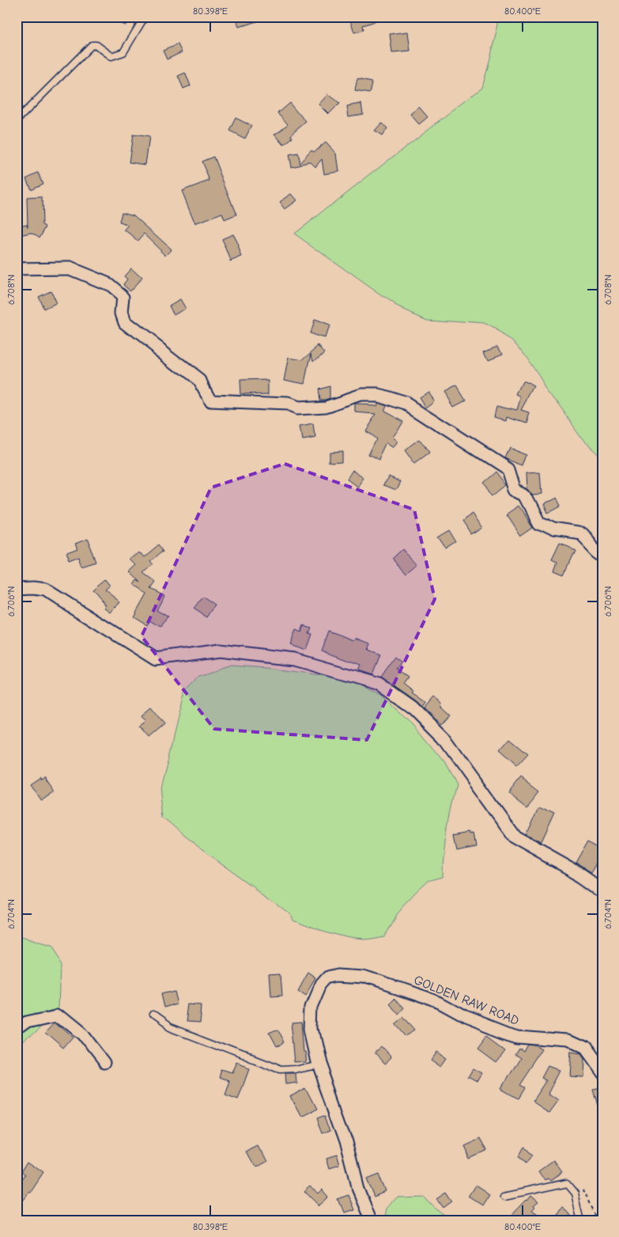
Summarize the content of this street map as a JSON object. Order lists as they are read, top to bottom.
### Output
{
  "streets": {
    "street": ["GOLDEN RAW ROAD"]
  },
  "coordinates": [
    "80.398°E",
    "80.400°E",
    "6.708°N",
    "6.706°N",
    "6.704°N"
  ]
}
